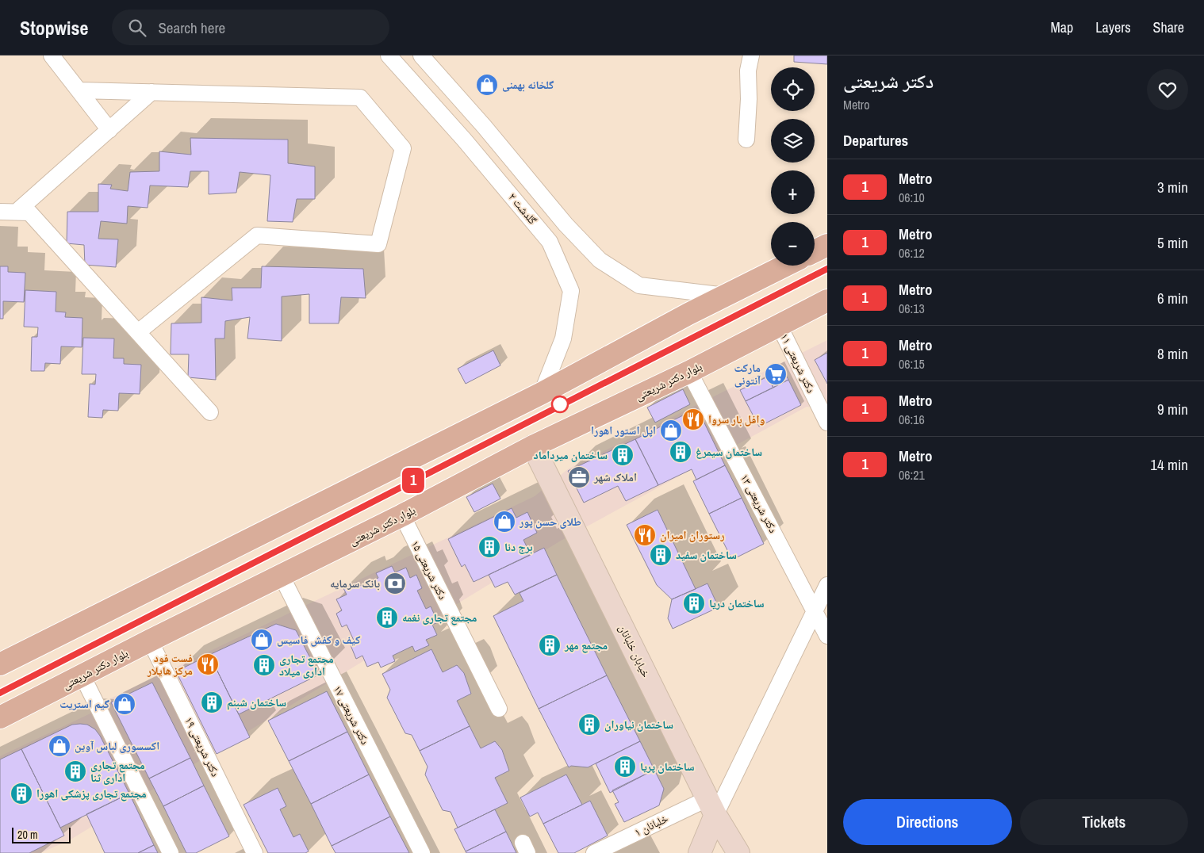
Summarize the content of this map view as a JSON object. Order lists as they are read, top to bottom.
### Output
{
  "streets": {
    "main road": ["بلوار دکتر شریعتی"],
    "street": [
      "گلدشت ۲",
      "۱۱ دکتر شریعتی",
      "۱۳ دکتر شریعتی",
      "۱۵ دکتر شریعتی",
      "خیابان خلبانان",
      "۱۷ دکتر شریعتی",
      "۱۹ دکتر شریعتی",
      "۱ خلبانان"
    ]
  },
  "crossings": [
    ["۱۱ دکتر شریعتی", "بلوار دکتر شریعتی"],
    ["بلوار دکتر شریعتی", "۱۳ دکتر شریعتی"],
    ["بلوار دکتر شریعتی", "۱۵ دکتر شریعتی"],
    ["بلوار دکتر شریعتی", "خیابان خلبانان"],
    ["بلوار دکتر شریعتی", "۱۷ دکتر شریعتی"],
    ["بلوار دکتر شریعتی", "۱۹ دکتر شریعتی"],
    ["خیابان خلبانان", "۱ خلبانان"]
  ],
  "places": {
    "shop": [
      "گلخانه بهمنی",
      "اپل استور اهورا",
      "طلای حسن پور",
      "کیف و کفش فاسیس",
      "گیم استریت",
      "اکسسوری لباس آوین"
    ],
    "supermarket": ["مارکت آنتونی"],
    "restaurant": ["وافل بار سروا", "رستوران امیران", "فست فود مرکز هایلار"],
    "building": [
      "ساختمان سیمرغ",
      "ساختمان میرداماد",
      "برج دنا",
      "ساختمان سفید",
      "ساختمان دریا",
      "مجتمع تجاری نغمه",
      "مجتمع مهر",
      "مجتمع تجاری اداری میلاد",
      "ساختمان شبنم",
      "ساختمان نیاوران",
      "ساختمان پریا",
      "مجتمع تجاری اداری ثنا",
      "مجتمع تجاری پزشکی اهورا"
    ],
    "office": ["املاک شهر"],
    "bank": ["بانک سرمایه"]
  },
  "lines": ["metro line 1"],
  "scale_bar": "20 m",
  "page": {
    "header": "Stopwise",
    "search": "Search here",
    "nav": ["Map", "Layers", "Share"],
    "on_map": "1",
    "heading": [
      ["دکتر شریعتی", "Metro"],
      "Departures"
    ],
    "map_buttons": ["+", "−"],
    "list": [
      {
        "mark": "1",
        "name": "Metro",
        "note": "06:10",
        "value": "3 min"
      },
      {
        "mark": "1",
        "name": "Metro",
        "note": "06:12",
        "value": "5 min"
      },
      {
        "mark": "1",
        "name": "Metro",
        "note": "06:13",
        "value": "6 min"
      },
      {
        "mark": "1",
        "name": "Metro",
        "note": "06:15",
        "value": "8 min"
      },
      {
        "mark": "1",
        "name": "Metro",
        "note": "06:16",
        "value": "9 min"
      },
      {
        "mark": "1",
        "name": "Metro",
        "note": "06:21",
        "value": "14 min"
      }
    ],
    "buttons": ["Directions", "Tickets"],
    "scale": "20 m"
  }
}
